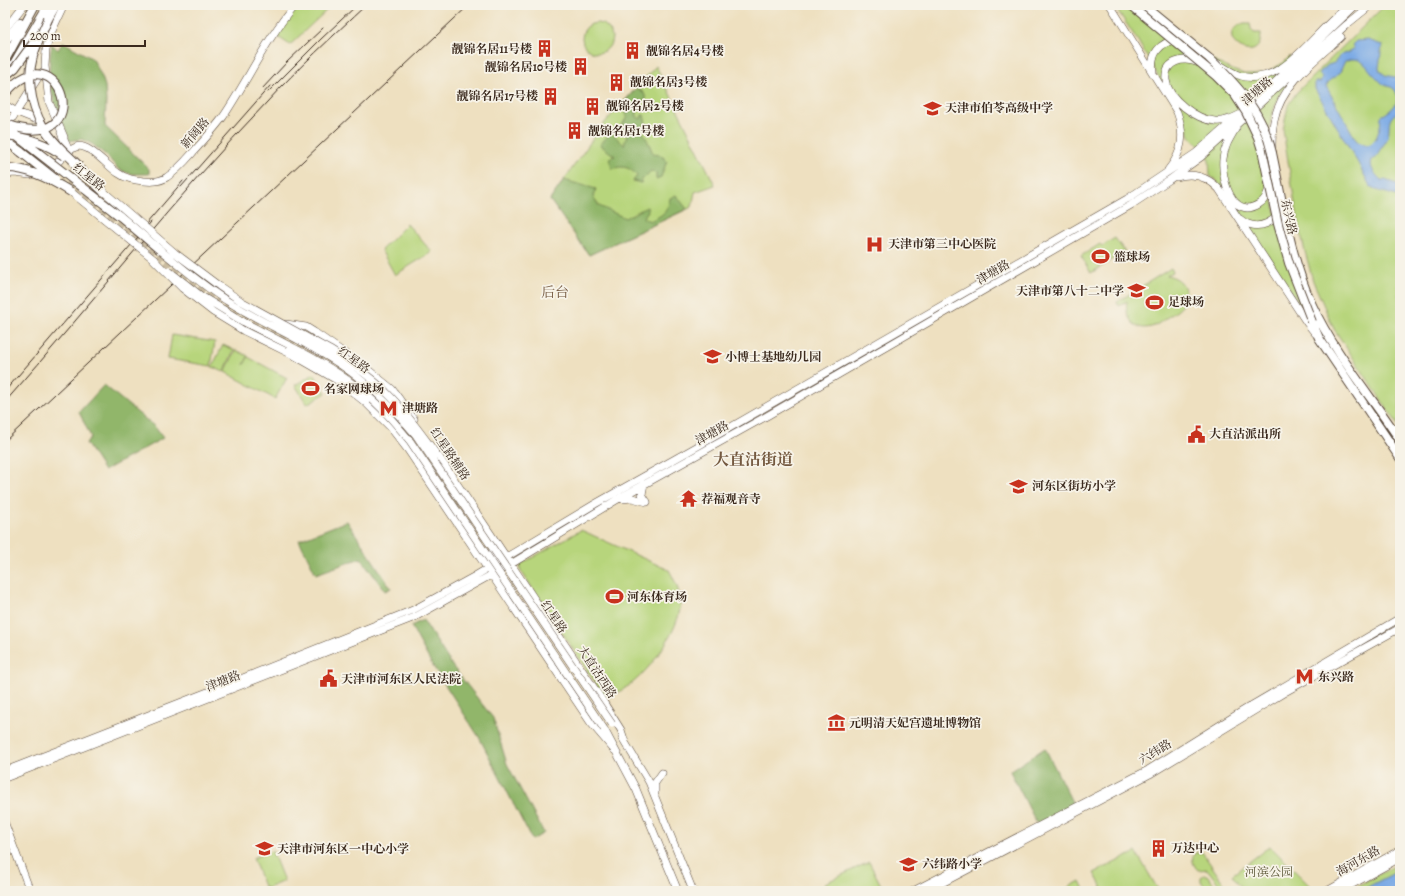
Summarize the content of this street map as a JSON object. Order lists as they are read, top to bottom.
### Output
{
  "streets": {
    "highway": ["红星路", "东兴路"],
    "main road": [
      "津塘路",
      "新阔路",
      "红星路辅路",
      "大直沽西路",
      "六纬路",
      "海河东路"
    ]
  },
  "crossings": [
    ["津塘路", "大直沽西路"],
    ["新阔路", "红星路"],
    ["红星路", "大直沽西路"]
  ],
  "districts": ["后台", "大直沽街道"],
  "parks": ["河滨公园"],
  "places": {
    "building": [
      "靓锦名居11号楼",
      "靓锦名居4号楼",
      "靓锦名居10号楼",
      "靓锦名居3号楼",
      "靓锦名居17号楼",
      "靓锦名居2号楼",
      "靓锦名居1号楼",
      "万达中心"
    ],
    "school or university": [
      "天津市伯苓高级中学",
      "天津市第八十二中学",
      "小博士基地幼儿园",
      "河东区街坊小学",
      "天津市河东区一中心小学",
      "六纬路小学"
    ],
    "hospital": ["天津市第三中心医院"],
    "sports": [
      "篮球场",
      "足球场",
      "名家网球场",
      "河东体育场"
    ],
    "metro station": ["津塘路", "东兴路"],
    "public building": ["大直沽派出所", "天津市河东区人民法院"],
    "temple": ["荐福观音寺"],
    "museum": ["元明清天妃宫遗址博物馆"]
  },
  "scale_bar": "200 m"
}
